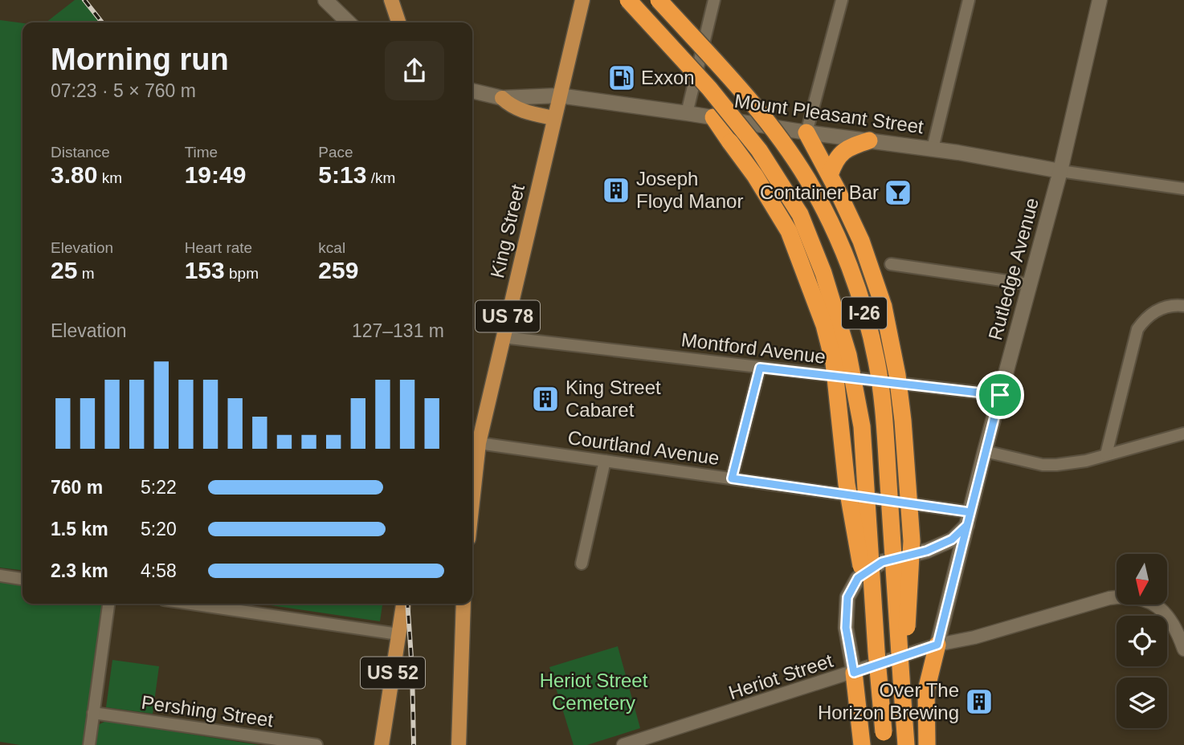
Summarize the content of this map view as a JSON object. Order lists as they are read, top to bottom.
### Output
{
  "streets": {
    "highway": ["I-26"],
    "main road": [
      "Mount Pleasant Street",
      "King Street",
      "Rutledge Avenue",
      "US 78",
      "US 52"
    ],
    "street": [
      "Montford Avenue",
      "Courtland Avenue",
      "Heriot Street",
      "Pershing Street"
    ]
  },
  "crossings": [
    ["Mount Pleasant Street", "King Street"],
    ["Mount Pleasant Street", "Rutledge Avenue"],
    ["King Street", "Montford Avenue"],
    ["King Street", "Courtland Avenue"],
    ["Rutledge Avenue", "Montford Avenue"],
    ["Rutledge Avenue", "Courtland Avenue"],
    ["Rutledge Avenue", "Heriot Street"]
  ],
  "parks": ["Heriot Street Cemetery"],
  "places": {
    "fuel station": ["Exxon"],
    "building": ["Joseph Floyd Manor", "King Street Cabaret", "Over The Horizon Brewing"],
    "bar": ["Container Bar"]
  },
  "north": "bottom",
  "page": {
    "heading": ["Morning run", "07:23 · 5 × 760 m"],
    "stats": [
      ["Distance", "3.80 km"],
      ["Time", "19:49"],
      ["Pace", "5:13 /km"],
      ["Elevation", "25 m"],
      ["Heart rate", "153 bpm"],
      ["kcal", "259"]
    ],
    "chart": ["Elevation", "127–131 m"],
    "list": [
      {
        "name": "760 m",
        "note": "5:22"
      },
      {
        "name": "1.5 km",
        "note": "5:20"
      },
      {
        "name": "2.3 km",
        "note": "4:58"
      }
    ]
  }
}
